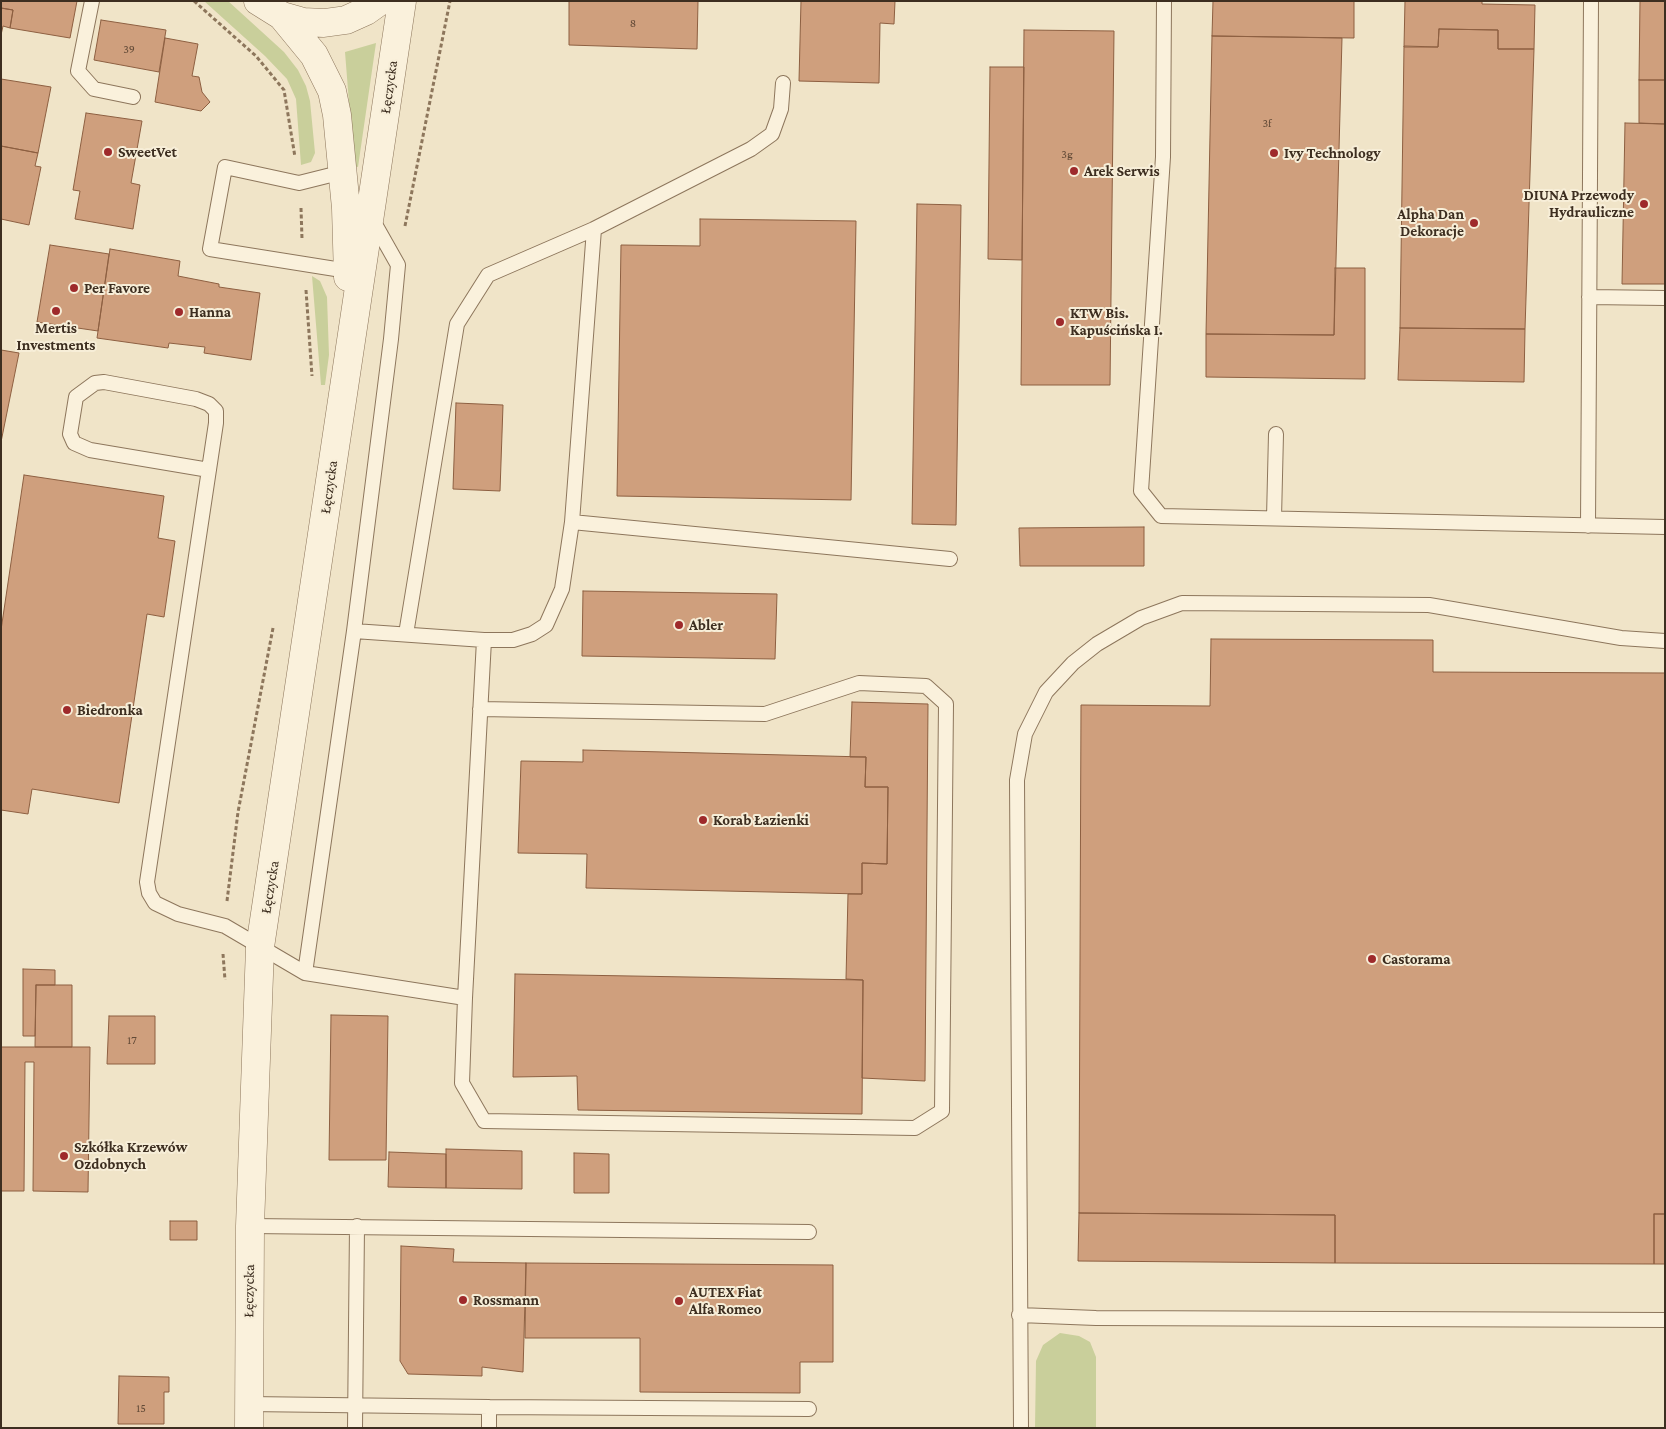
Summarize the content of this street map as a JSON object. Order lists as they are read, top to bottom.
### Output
{
  "streets": {
    "street": ["Łęczycka"]
  },
  "places": [
    "SweetVet",
    "Ivy Technology",
    "Arek Serwis",
    "DIUNA Przewody Hydrauliczne",
    "Alpha Dan Dekoracje",
    "Per Favore",
    "Mertis Investments",
    "Hanna",
    "KTW Bis. Kapuścińska I.",
    "Abler",
    "Biedronka",
    "Korab Łazienki",
    "Castorama",
    "Szkółka Krzewów Ozdobnych",
    "Rossmann",
    "AUTEX Fiat Alfa Romeo"
  ],
  "house_numbers": [
    "8",
    "39",
    "3f",
    "3g",
    "17",
    "15"
  ]
}
